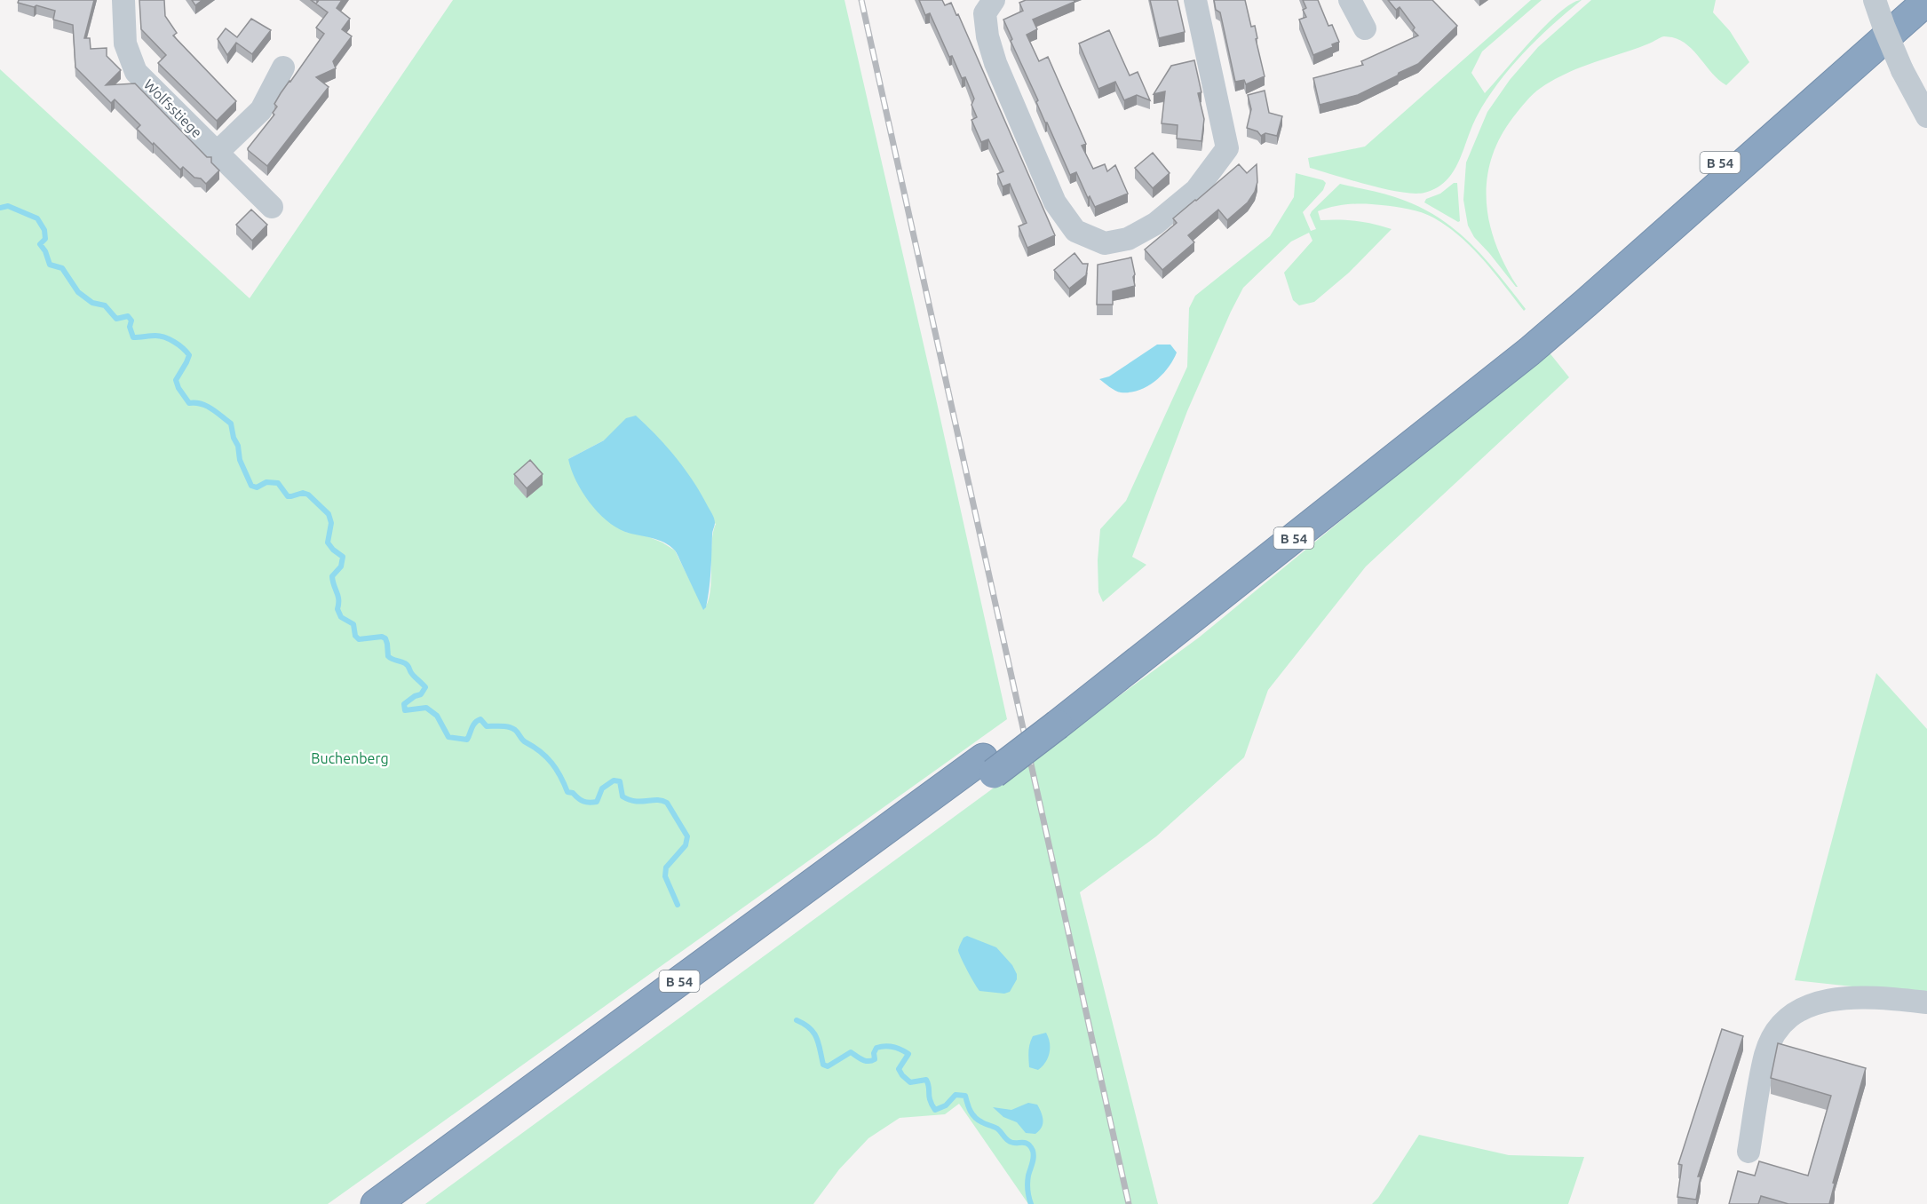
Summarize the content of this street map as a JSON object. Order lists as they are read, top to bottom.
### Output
{
  "streets": {
    "highway": ["B 54"],
    "street": ["Wolfsstiege"]
  },
  "parks": ["Buchenberg"]
}
